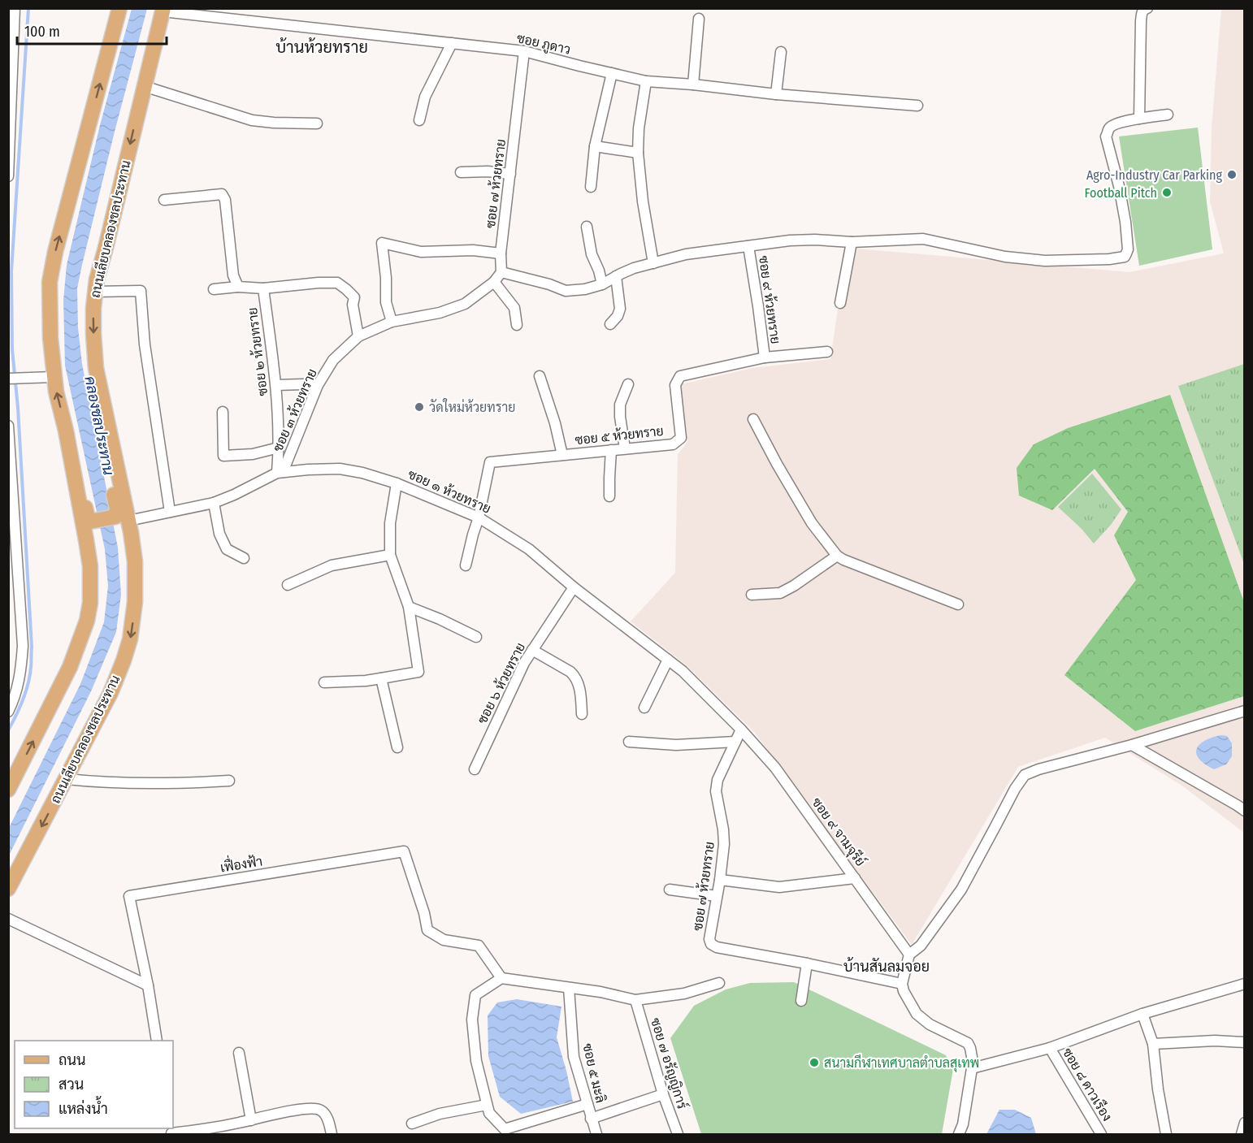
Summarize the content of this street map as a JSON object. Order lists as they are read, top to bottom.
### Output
{
  "streets": {
    "main road": ["ถนนเลียบคลองชลประทาน"],
    "street": [
      "ซอย ภูดาว",
      "ซอย ๗ ห้วยทราย",
      "ซอย ๙ ห้วยทราย",
      "ซอย ๒ ห้วยทราย",
      "ซอย ๓ ห้วยทราย",
      "ซอย ๕ ห้วยทราย",
      "ซอย ๑ ห้วยทราย",
      "ซอย ๖ ห้วยทราย",
      "ซอย ๙ จามจุรีย์",
      "เฟื่องฟ้า",
      "ซอย ๗ อรัญญิการ์",
      "ซอย ๕ มะลิ",
      "ซอย ๘ ดาวเรือง"
    ]
  },
  "crossings": [
    ["ซอย ภูดาว", "ซอย ๗ ห้วยทราย"],
    ["ซอย ภูดาว", "ถนนเลียบคลองชลประทาน"],
    ["ซอย ๗ ห้วยทราย", "ซอย ๑ ห้วยทราย"],
    ["ซอย ๗ ห้วยทราย", "ซอย ๙ จามจุรีย์"],
    ["ถนนเลียบคลองชลประทาน", "ซอย ๑ ห้วยทราย"],
    ["ซอย ๙ ห้วยทราย", "ซอย ๕ ห้วยทราย"],
    ["ซอย ๒ ห้วยทราย", "ซอย ๓ ห้วยทราย"],
    ["ซอย ๒ ห้วยทราย", "ซอย ๑ ห้วยทราย"],
    ["ซอย ๓ ห้วยทราย", "ซอย ๑ ห้วยทราย"],
    ["ซอย ๕ ห้วยทราย", "ซอย ๑ ห้วยทราย"],
    ["ซอย ๑ ห้วยทราย", "ซอย ๖ ห้วยทราย"],
    ["ซอย ๑ ห้วยทราย", "ซอย ๙ จามจุรีย์"]
  ],
  "districts": ["บ้านห้วยทราย", "บ้านสันลมจอย"],
  "water": ["คลองชลประทาน"],
  "places": [
    "Agro-Industry Car Parking",
    "Football Pitch",
    "วัดใหม่ห้วยทราย",
    "สนามกีฬาเทศบาลตำบลสุเทพ"
  ],
  "legend": ["ถนน", "สวน", "แหล่งน้ำ"],
  "scale_bar": "100 m"
}
